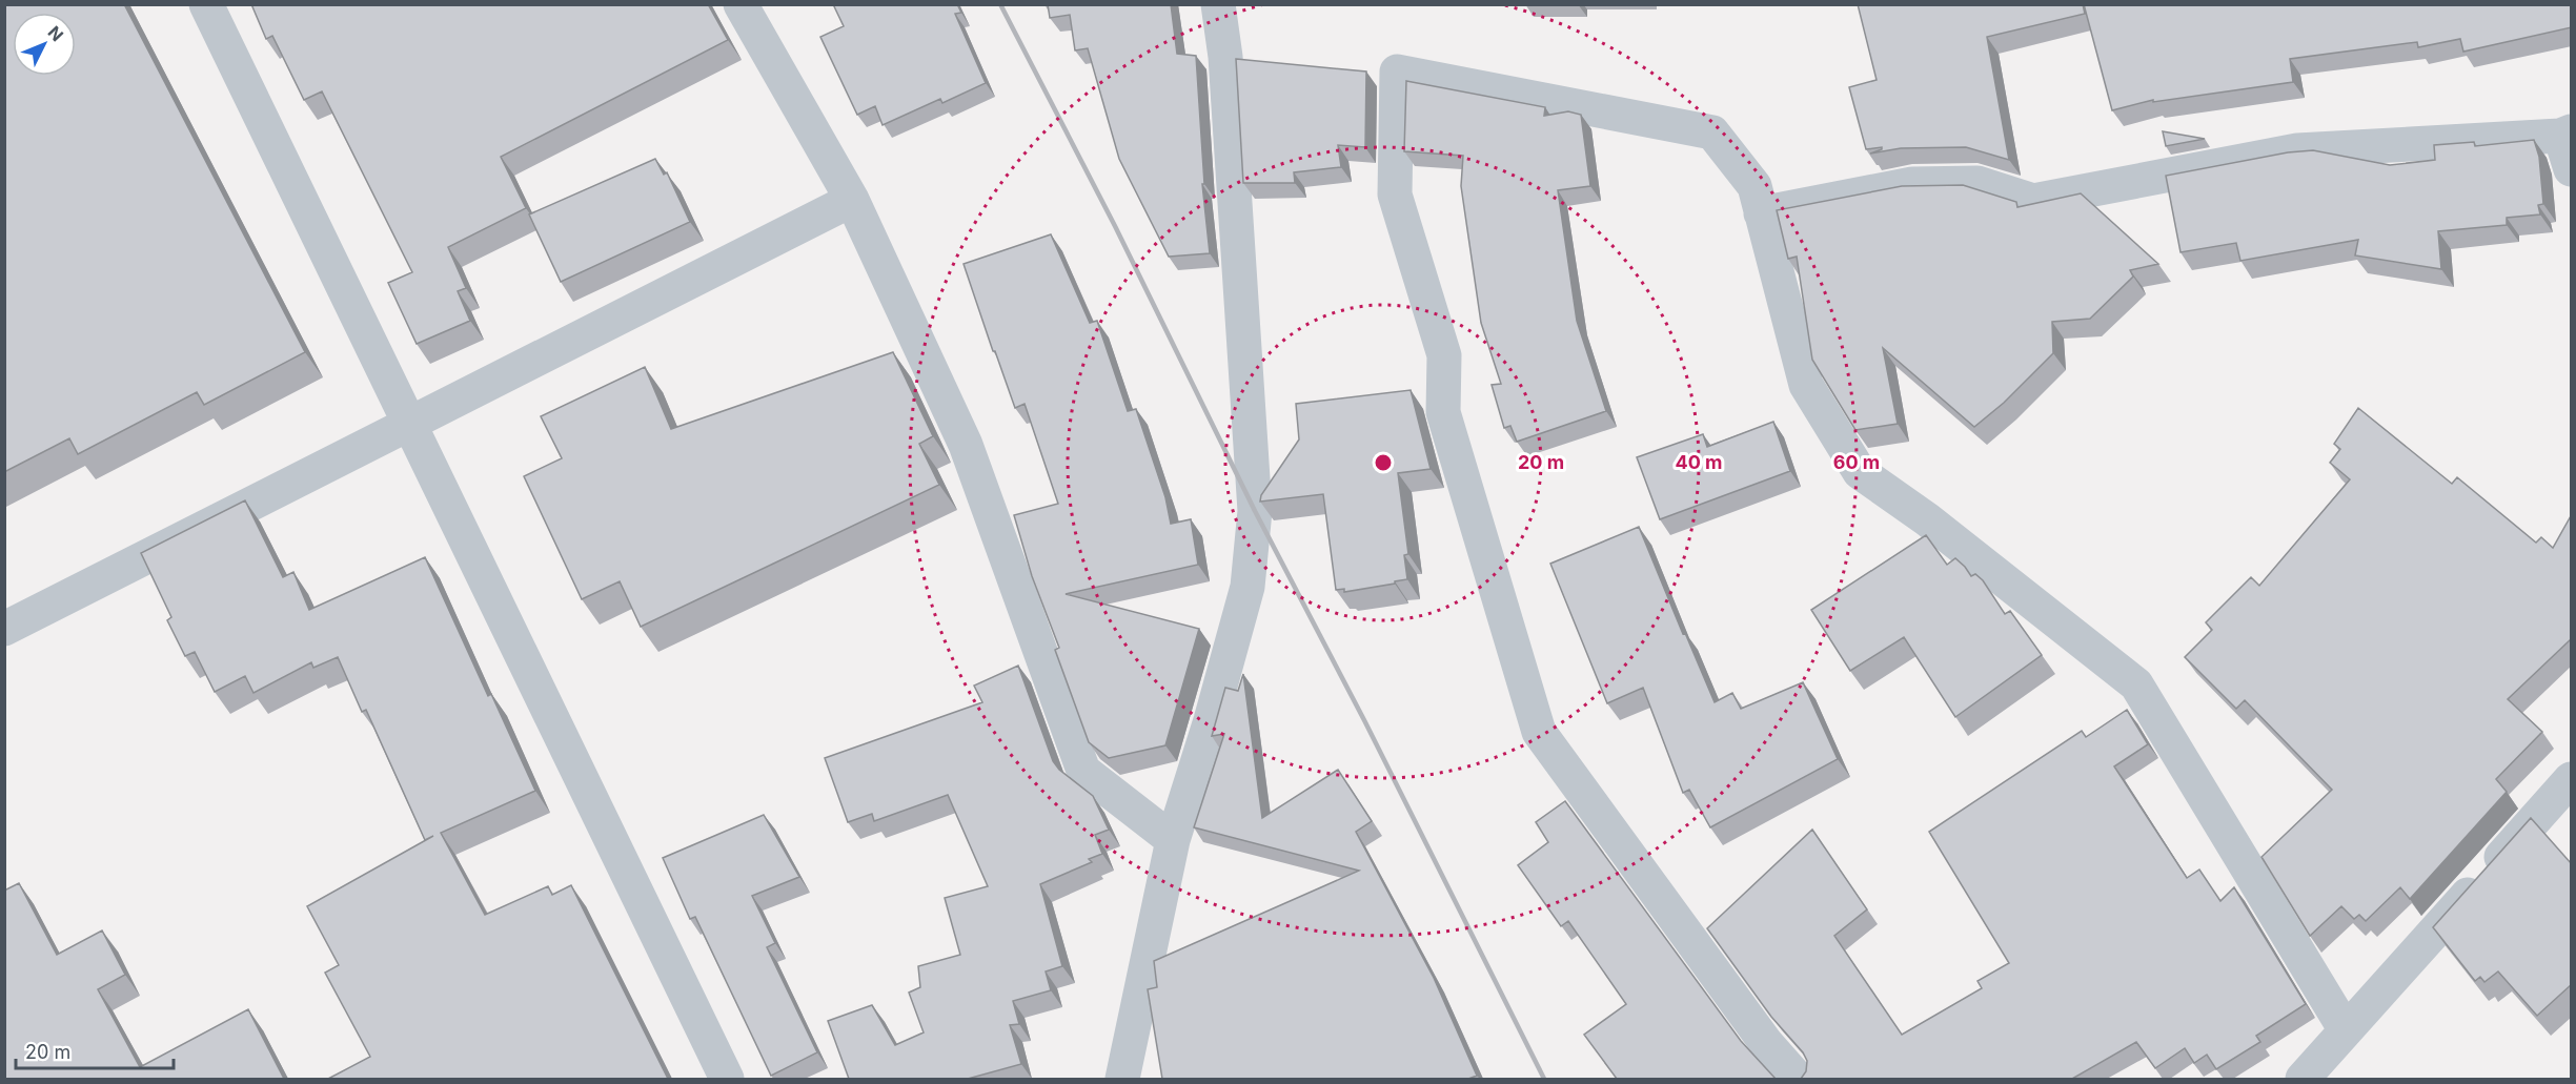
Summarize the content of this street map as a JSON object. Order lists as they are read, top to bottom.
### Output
{
  "scale_bar": "20 m",
  "north": "top right",
  "rings": ["20 m", "40 m", "60 m"]
}
